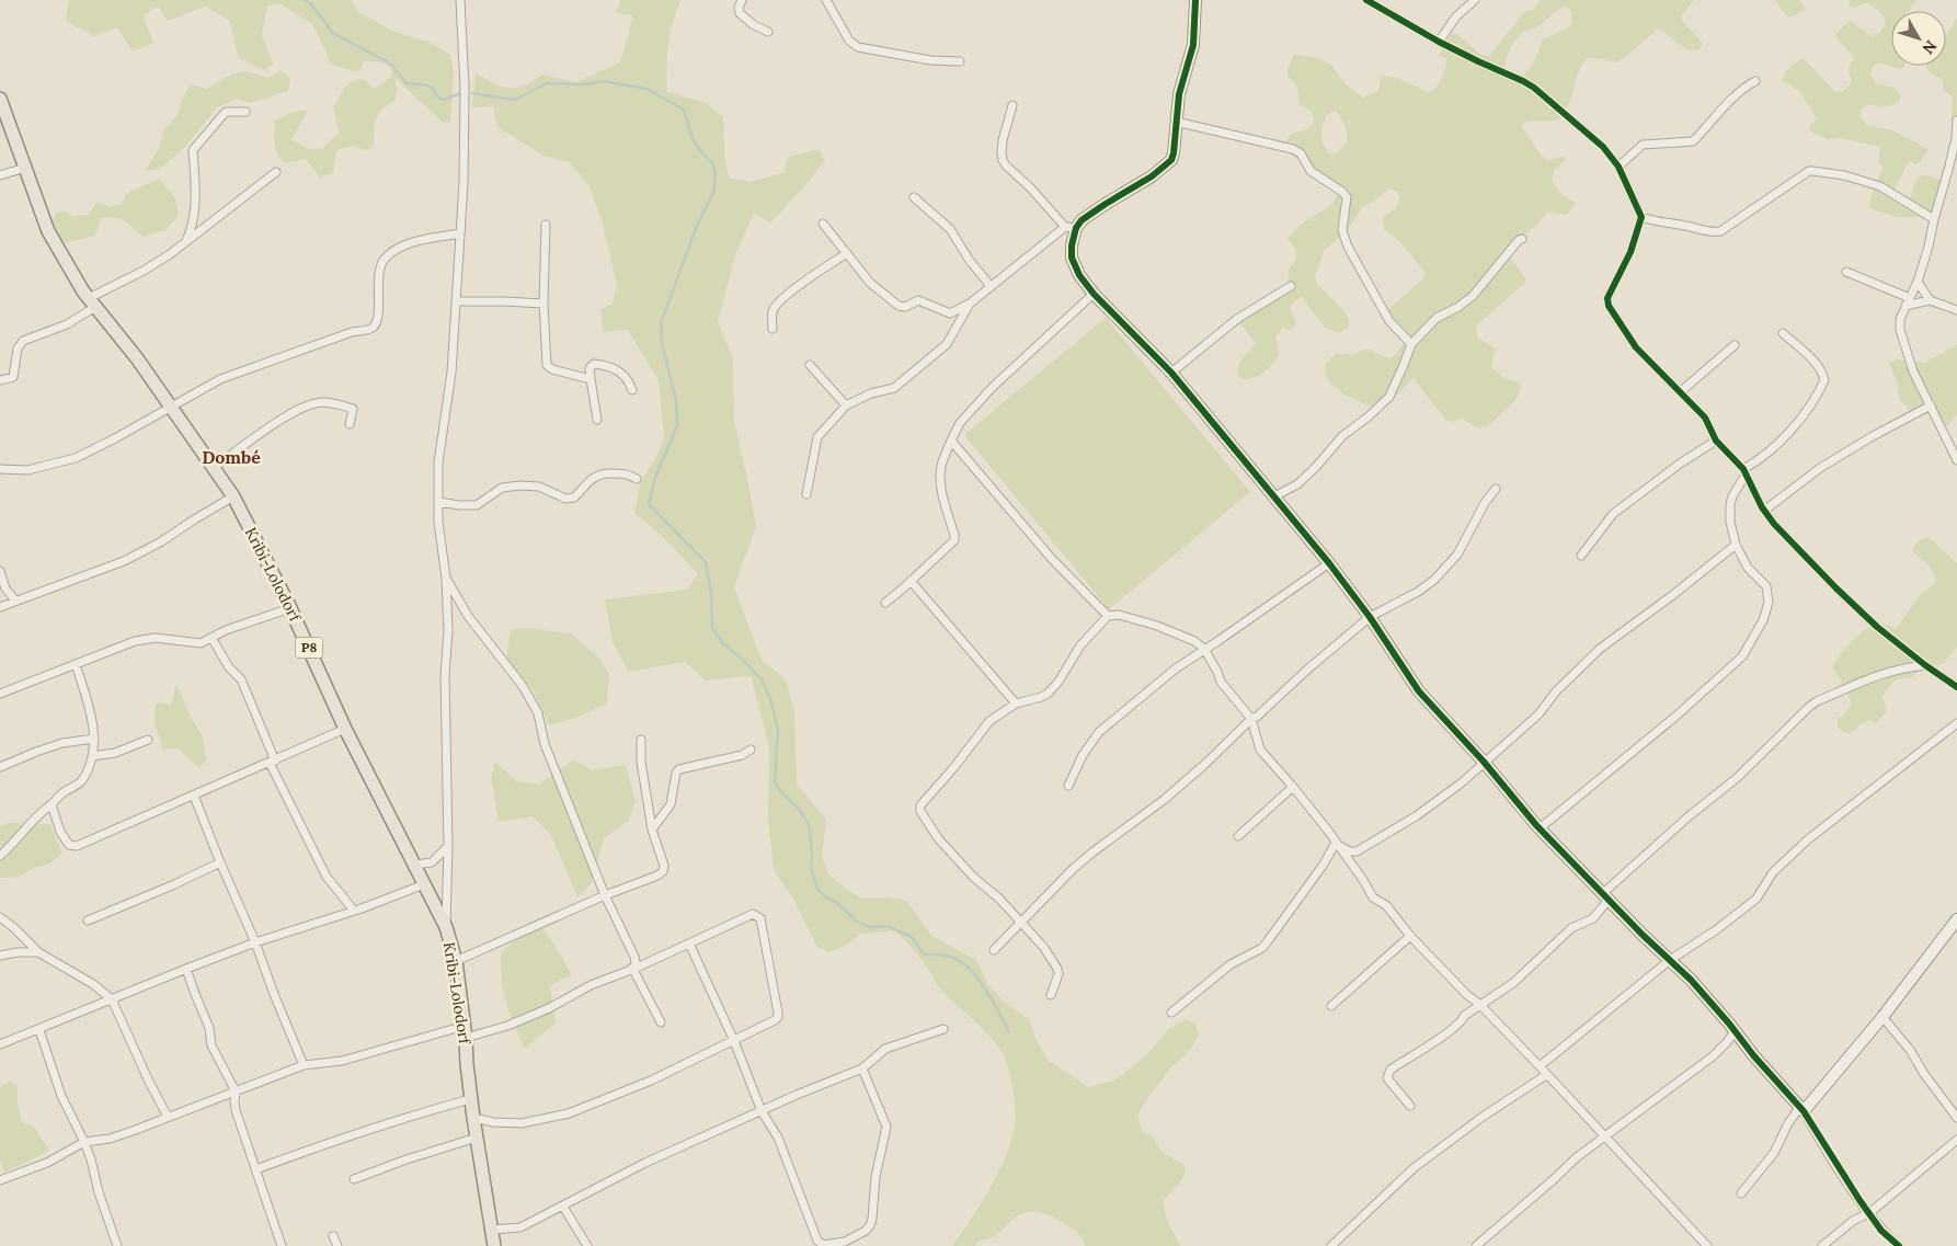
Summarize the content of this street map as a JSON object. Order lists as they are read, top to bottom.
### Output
{
  "streets": {
    "main road": ["Kribi-Lolodorf", "P8"]
  },
  "districts": ["Dombé"],
  "north": "bottom right"
}
